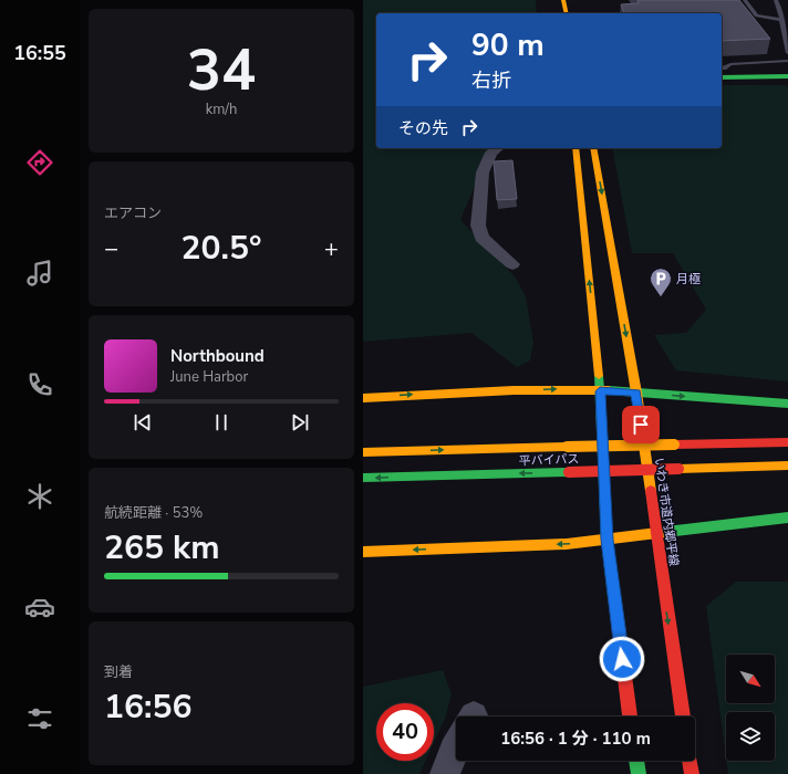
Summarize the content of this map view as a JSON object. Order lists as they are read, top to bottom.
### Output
{
  "streets": {
    "main road": ["平バイパス", "いわき市道内郷平線"]
  },
  "places": {
    "parking": ["月極"]
  },
  "north": "bottom right",
  "page": {
    "tabs": "16:55",
    "tile": [
      ["34", "km/h"],
      "エアコン",
      ["航続距離 · 53%", "265 km"],
      ["到着", "16:56"]
    ],
    "turn": ["90 m", "右折"],
    "then": "その先",
    "heat": ["−", "20.5°", "+"],
    "song": ["Northbound", "June Harbor"],
    "limit": "40",
    "trip": "16:56 · 1 分 · 110 m"
  }
}
